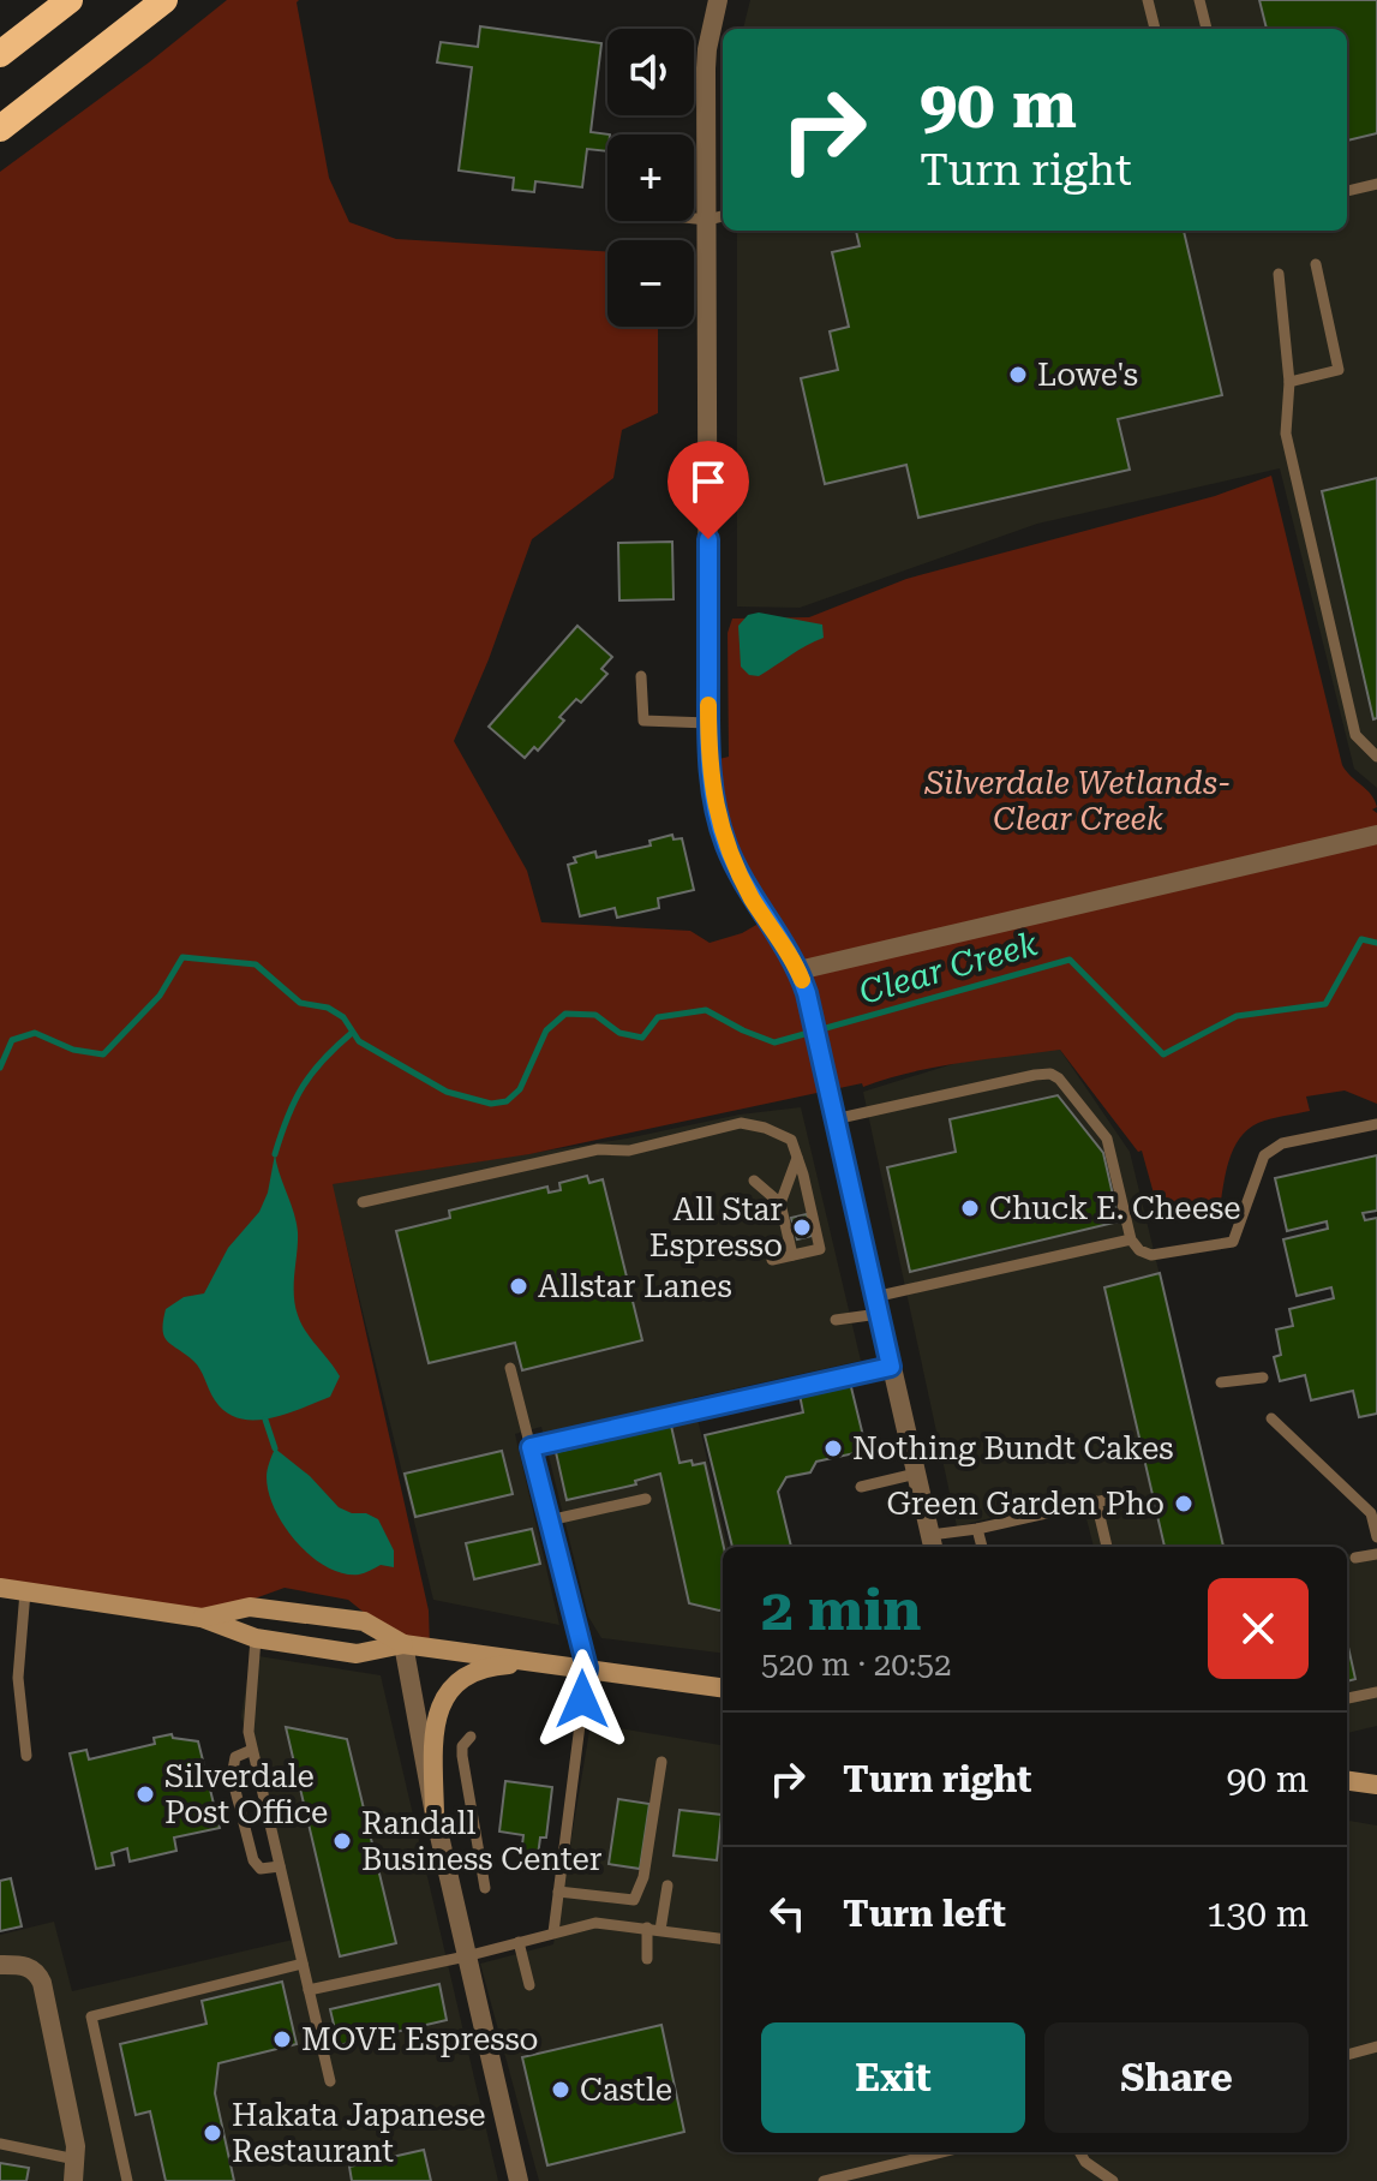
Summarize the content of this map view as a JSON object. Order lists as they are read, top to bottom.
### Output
{
  "water": ["Clear Creek"],
  "parks": ["Silverdale Wetlands- Clear Creek"],
  "places": [
    "Lowe's",
    "Chuck E. Cheese",
    "All Star Espresso",
    "Allstar Lanes",
    "Nothing Bundt Cakes",
    "Green Garden Pho",
    "Silverdale Post Office",
    "Randall Business Center",
    "MOVE Espresso",
    "Castle",
    "Hakata Japanese Restaurant"
  ],
  "page": {
    "map_buttons": ["+", "−"],
    "turn": ["90 m", "Turn right"],
    "heading": ["2 min", "520 m · 20:52"],
    "list": [
      {
        "name": "Turn right",
        "value": "90 m"
      },
      {
        "name": "Turn left",
        "value": "130 m"
      }
    ],
    "buttons": ["Exit", "Share"]
  }
}
